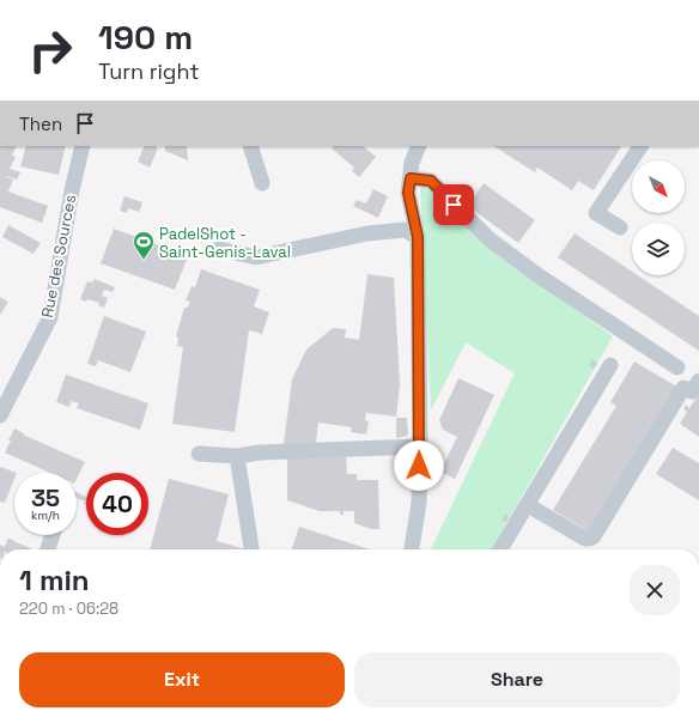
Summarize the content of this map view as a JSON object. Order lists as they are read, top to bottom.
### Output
{
  "streets": {
    "street": ["Rue des Sources"]
  },
  "places": {
    "sports": ["PadelShot - Saint-Genis-Laval"]
  },
  "north": "bottom right",
  "page": {
    "turn": ["190 m", "Turn right"],
    "then": "Then",
    "speed": "35 km/h",
    "limit": "40",
    "heading": ["1 min", "220 m · 06:28"],
    "buttons": ["Exit", "Share"]
  }
}
